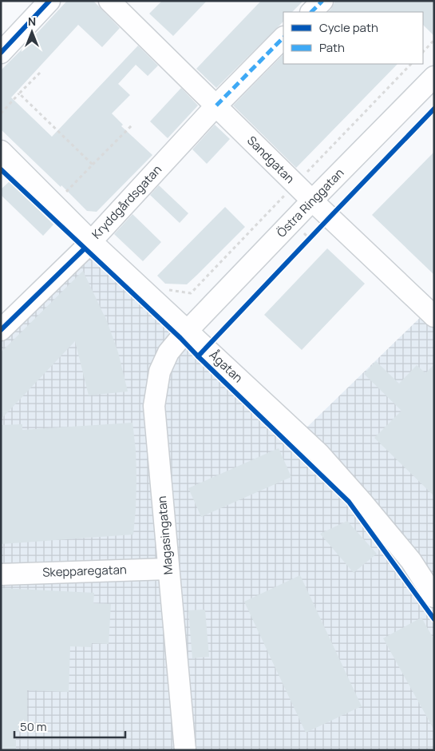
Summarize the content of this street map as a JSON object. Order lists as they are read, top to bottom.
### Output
{
  "streets": {
    "street": [
      "Sandgatan",
      "Kryddgårdsgatan",
      "Östra Ringgatan",
      "Ågatan",
      "Magasingatan",
      "Skepparegatan"
    ]
  },
  "crossings": [
    ["Sandgatan", "Kryddgårdsgatan"],
    ["Sandgatan", "Östra Ringgatan"],
    ["Kryddgårdsgatan", "Ågatan"],
    ["Östra Ringgatan", "Ågatan"],
    ["Östra Ringgatan", "Magasingatan"],
    ["Ågatan", "Magasingatan"],
    ["Magasingatan", "Skepparegatan"]
  ],
  "legend": ["Cycle path", "Path"],
  "scale_bar": "50 m",
  "north": "top"
}
